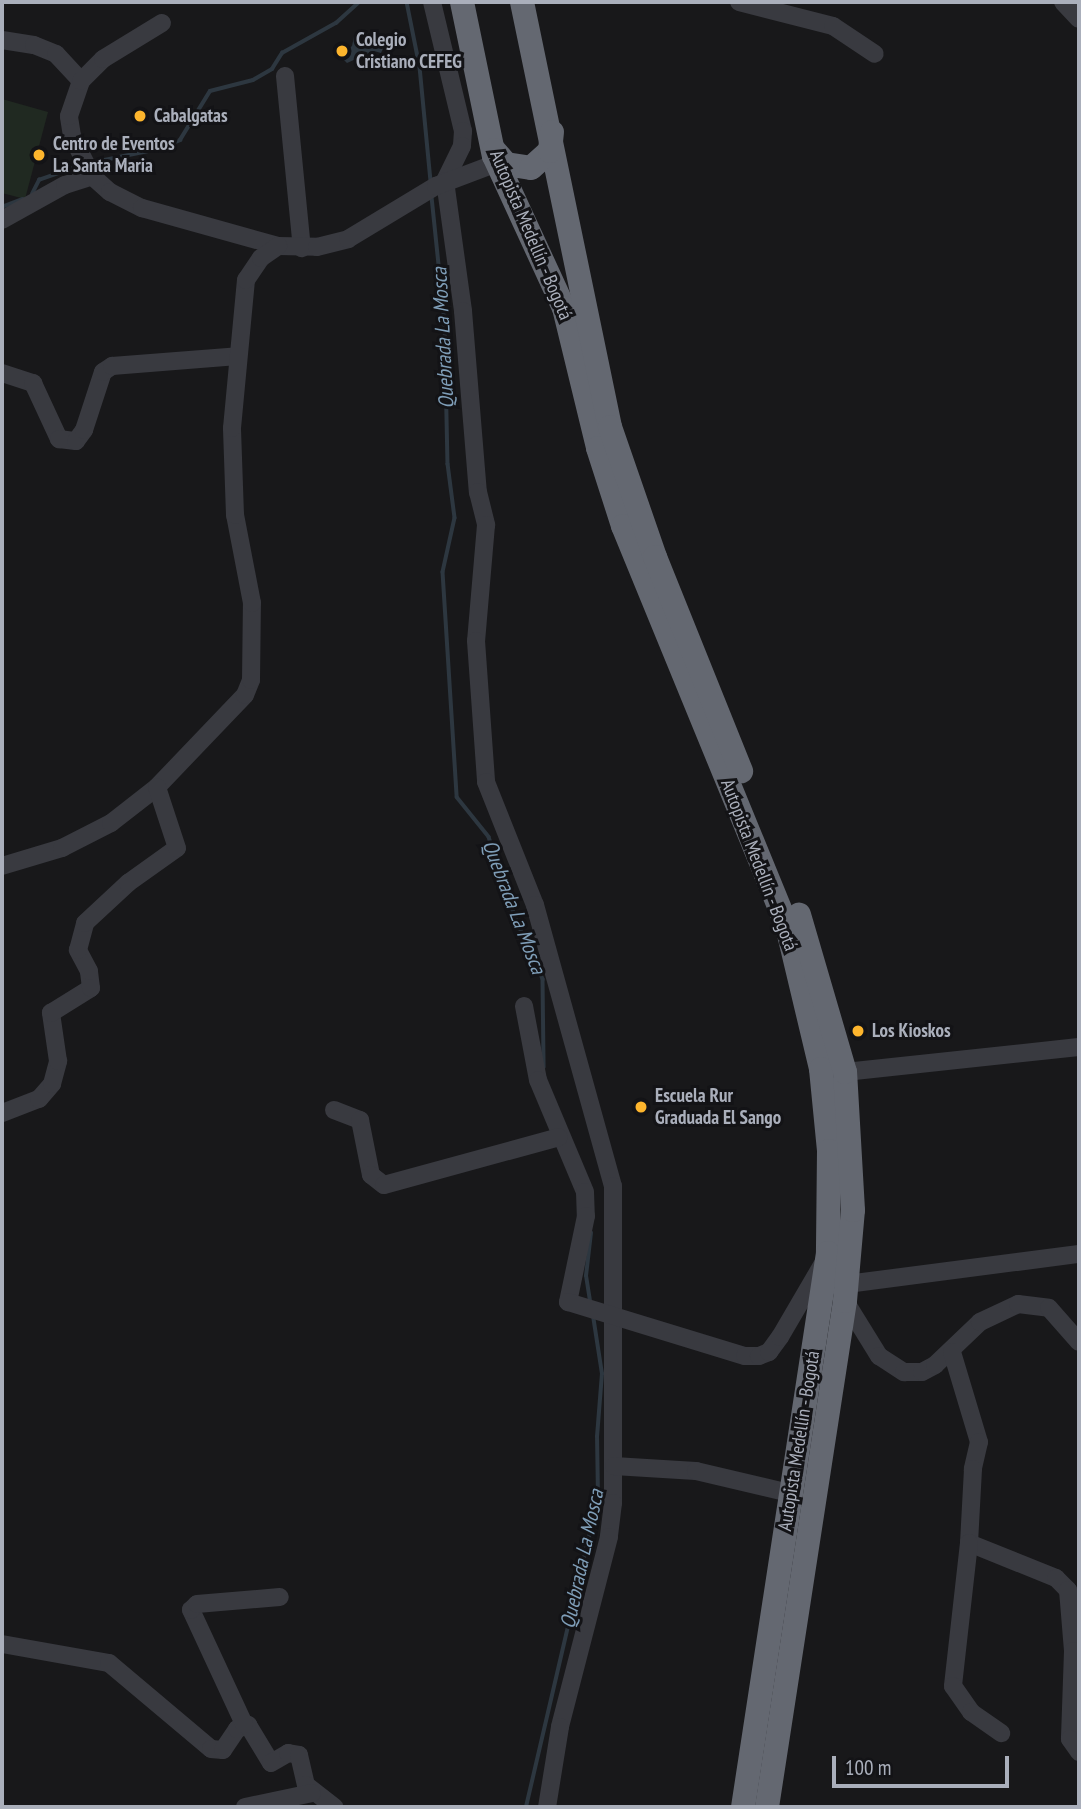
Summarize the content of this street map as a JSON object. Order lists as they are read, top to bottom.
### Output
{
  "streets": {
    "highway": ["Autopista Medellín - Bogotá"]
  },
  "water": ["Quebrada La Mosca"],
  "places": [
    "Colegio Cristiano CEFEG",
    "Cabalgatas",
    "Centro de Eventos La Santa Maria",
    "Los Kioskos",
    "Escuela Rur Graduada El Sango"
  ],
  "scale_bar": "100 m"
}
